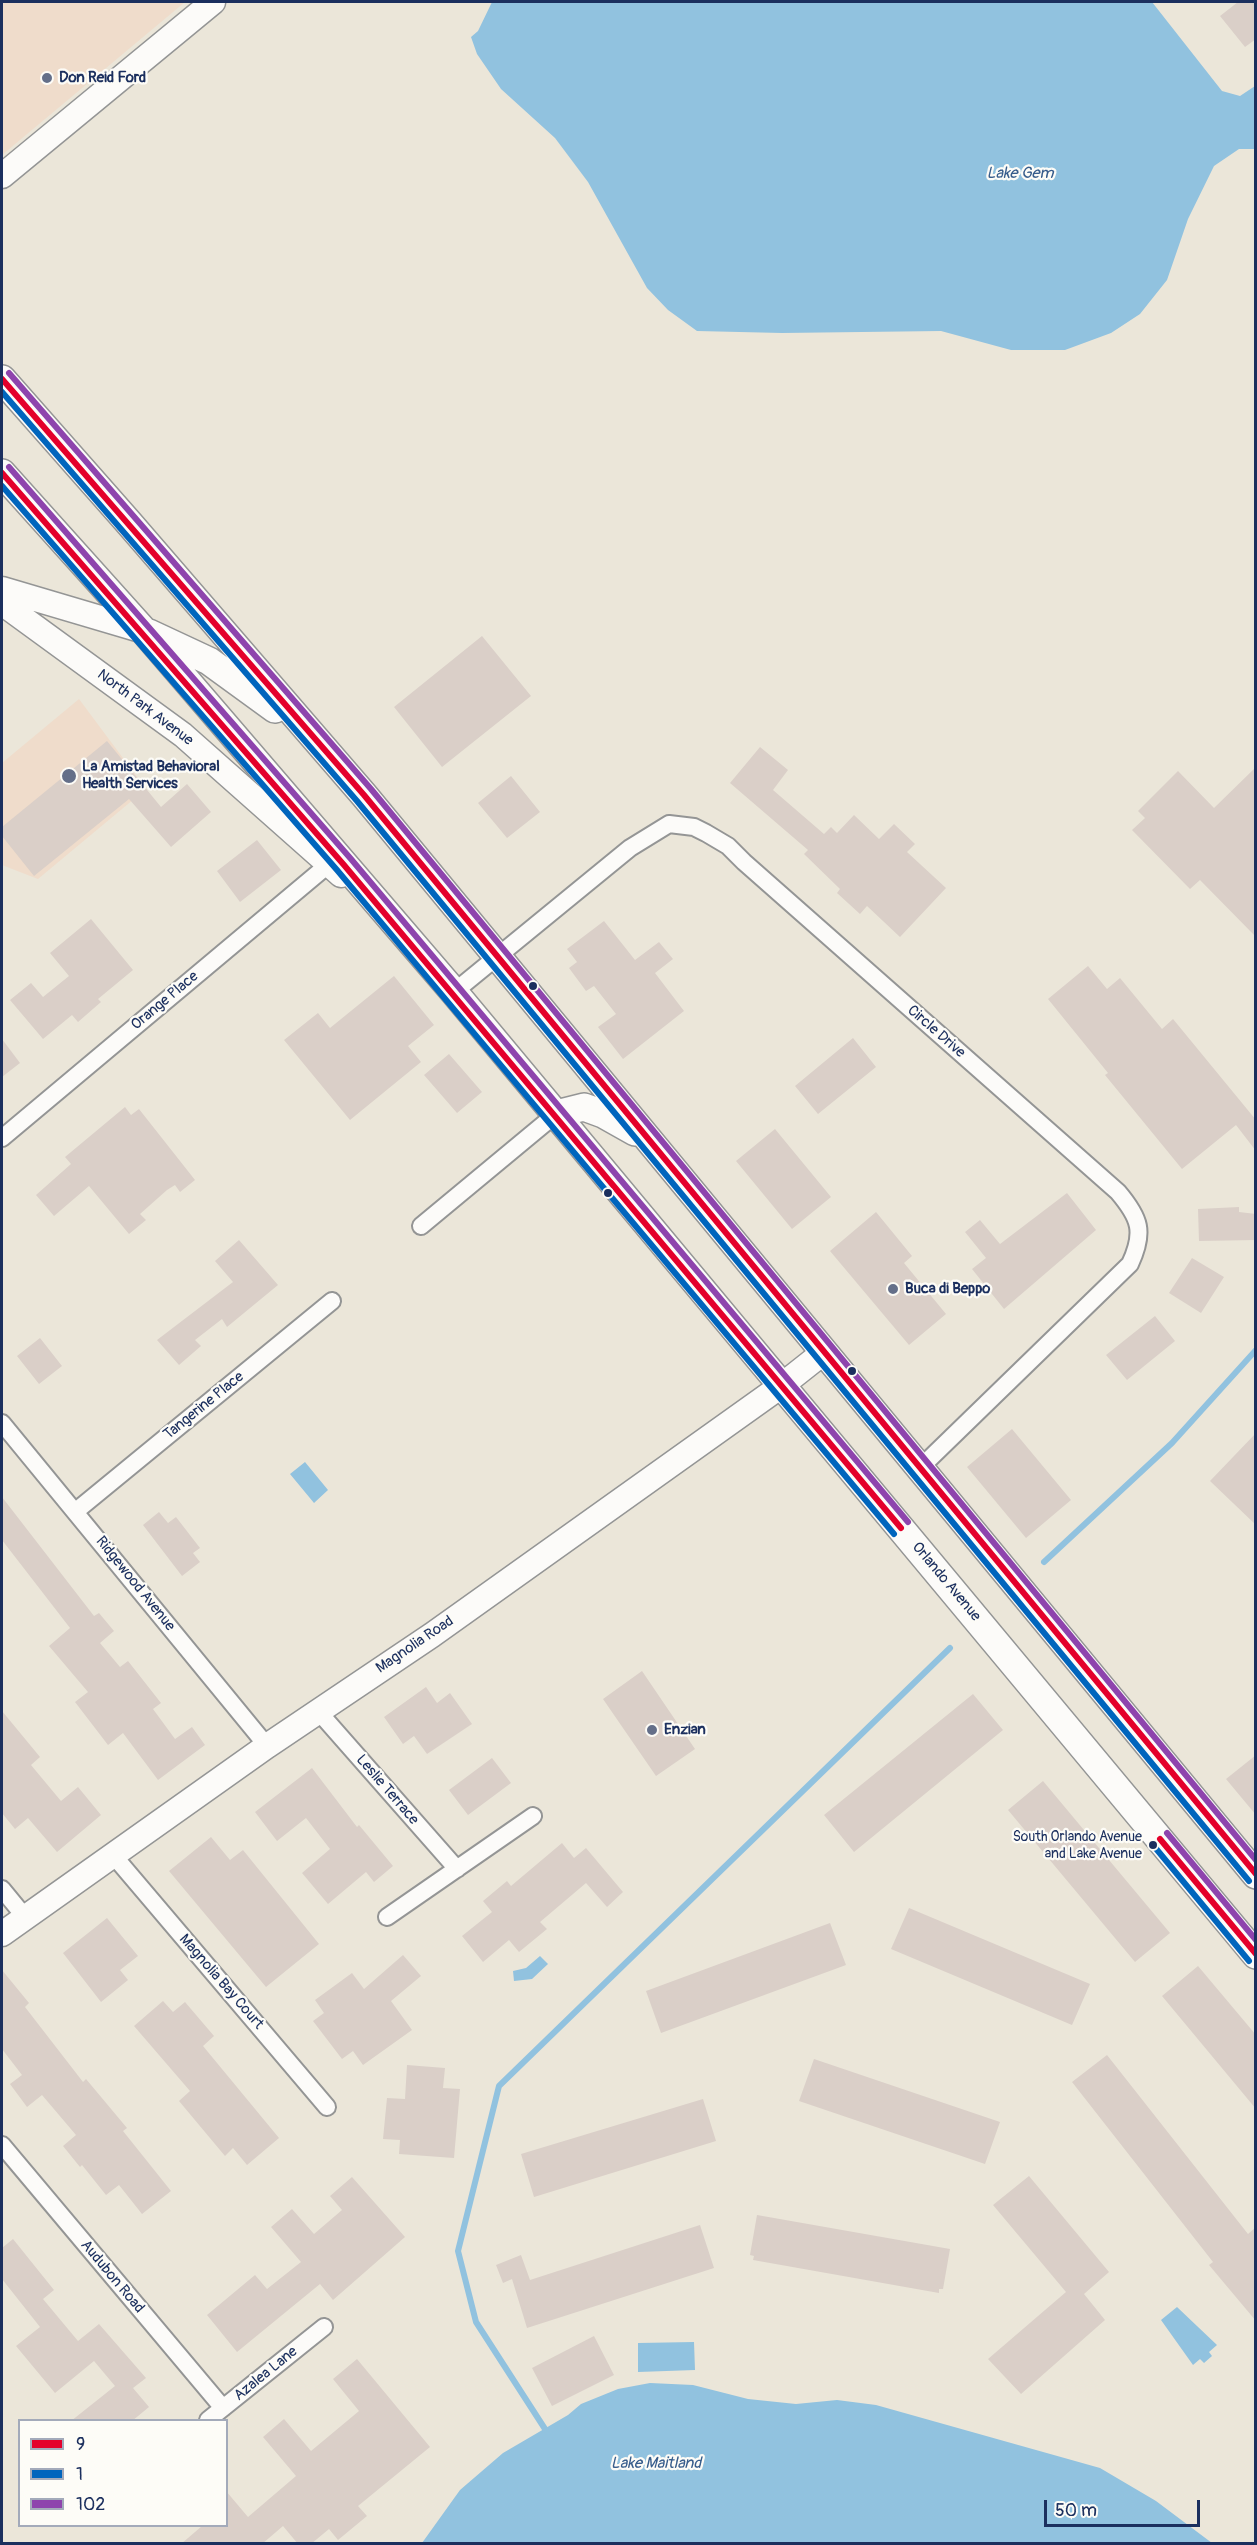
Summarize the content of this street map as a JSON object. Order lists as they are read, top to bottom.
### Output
{
  "streets": {
    "main road": ["Orlando Avenue"],
    "street": [
      "North Park Avenue",
      "Orange Place",
      "Circle Drive",
      "Tangerine Place",
      "Ridgewood Avenue",
      "Magnolia Road",
      "Leslie Terrace",
      "Magnolia Bay Court",
      "Audubon Road",
      "Azalea Lane"
    ]
  },
  "crossings": [
    ["North Park Avenue", "Orange Place"],
    ["North Park Avenue", "Orlando Avenue"],
    ["Circle Drive", "Orlando Avenue"],
    ["Tangerine Place", "Ridgewood Avenue"],
    ["Orlando Avenue", "Magnolia Road"],
    ["Ridgewood Avenue", "Magnolia Road"],
    ["Magnolia Road", "Leslie Terrace"],
    ["Magnolia Road", "Magnolia Bay Court"],
    ["Audubon Road", "Azalea Lane"]
  ],
  "water": ["Lake Gem", "Lake Maitland"],
  "places": [
    "Don Reid Ford",
    "La Amistad Behavioral Health Services",
    "Buca di Beppo",
    "Enzian",
    "South Orlando Avenue and Lake Avenue"
  ],
  "lines": ["transit line 102", "transit line 9", "transit line 1"],
  "legend": ["9", "1", "102"],
  "scale_bar": "50 m"
}
